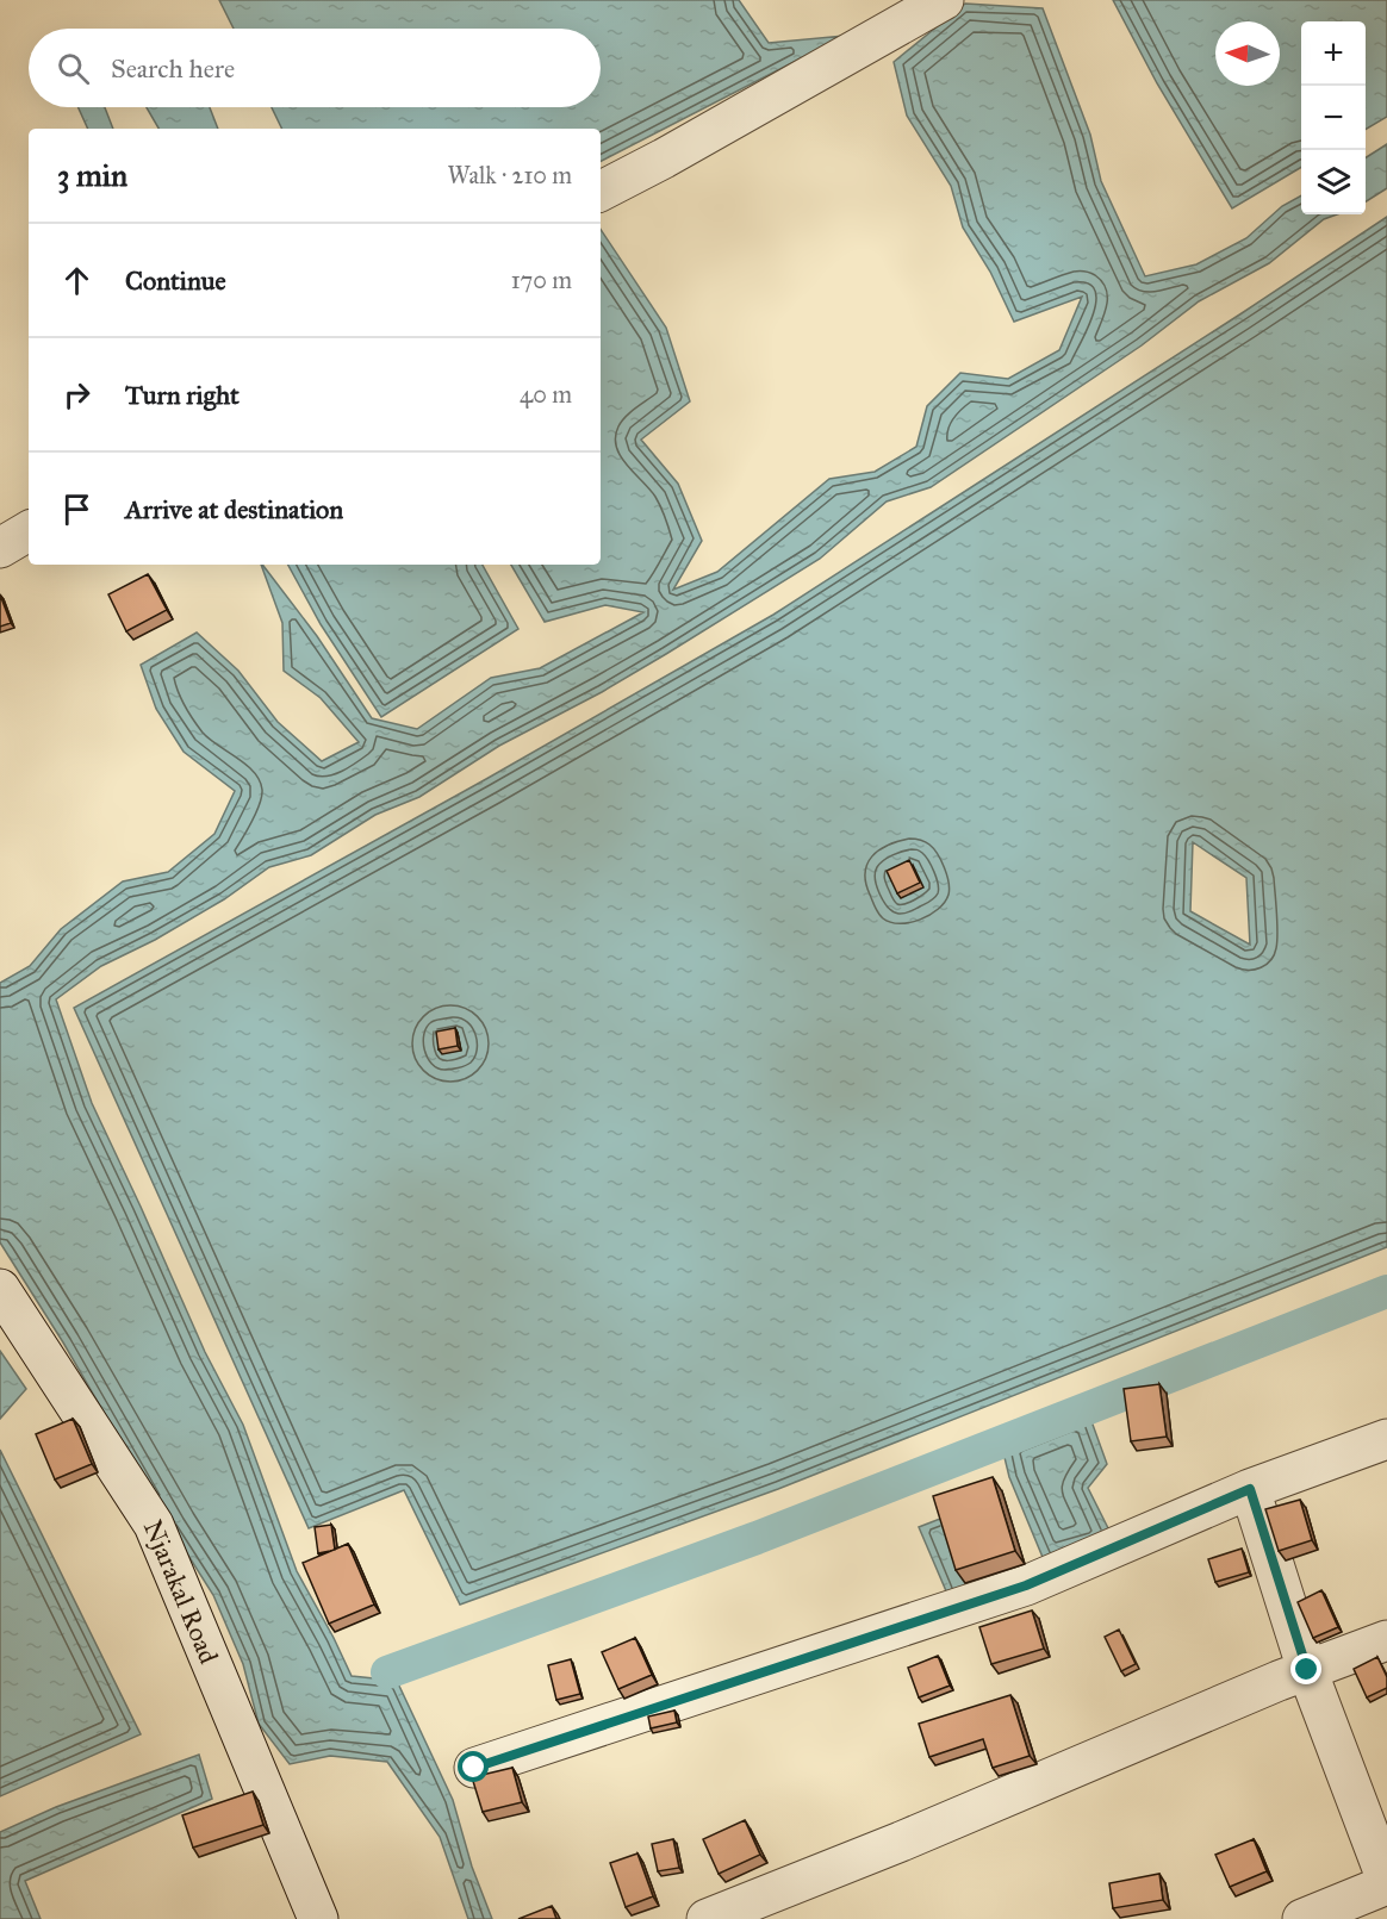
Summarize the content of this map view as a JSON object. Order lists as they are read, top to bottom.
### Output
{
  "streets": {
    "street": ["Njarakal Road"]
  },
  "north": "left",
  "page": {
    "map_buttons": ["+", "−"],
    "search": "Search here",
    "heading": ["3 min", "Walk · 210 m"],
    "list": [
      ["Continue", "170 m"],
      ["Turn right", "40 m"],
      "Arrive at destination"
    ]
  }
}
